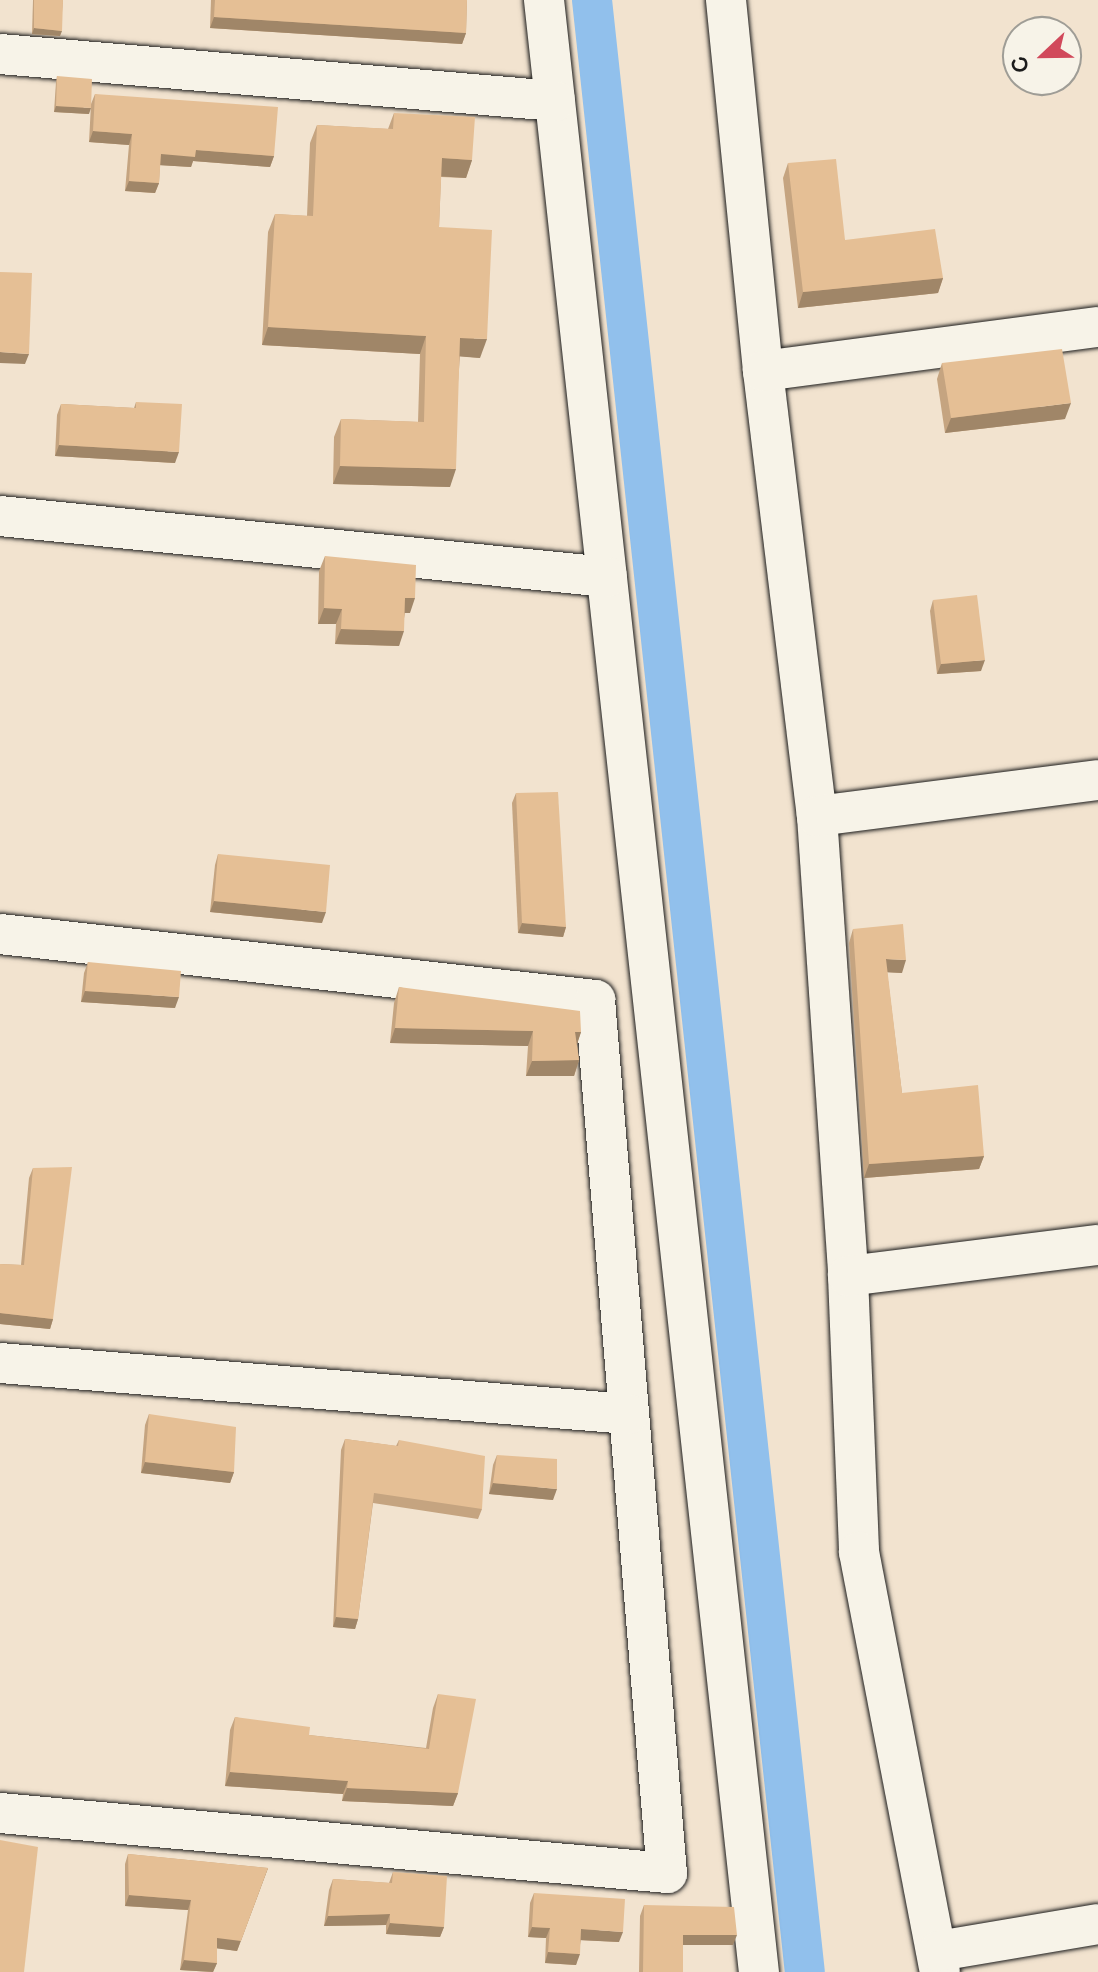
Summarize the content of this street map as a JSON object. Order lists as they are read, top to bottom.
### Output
{
  "north": "left"
}
